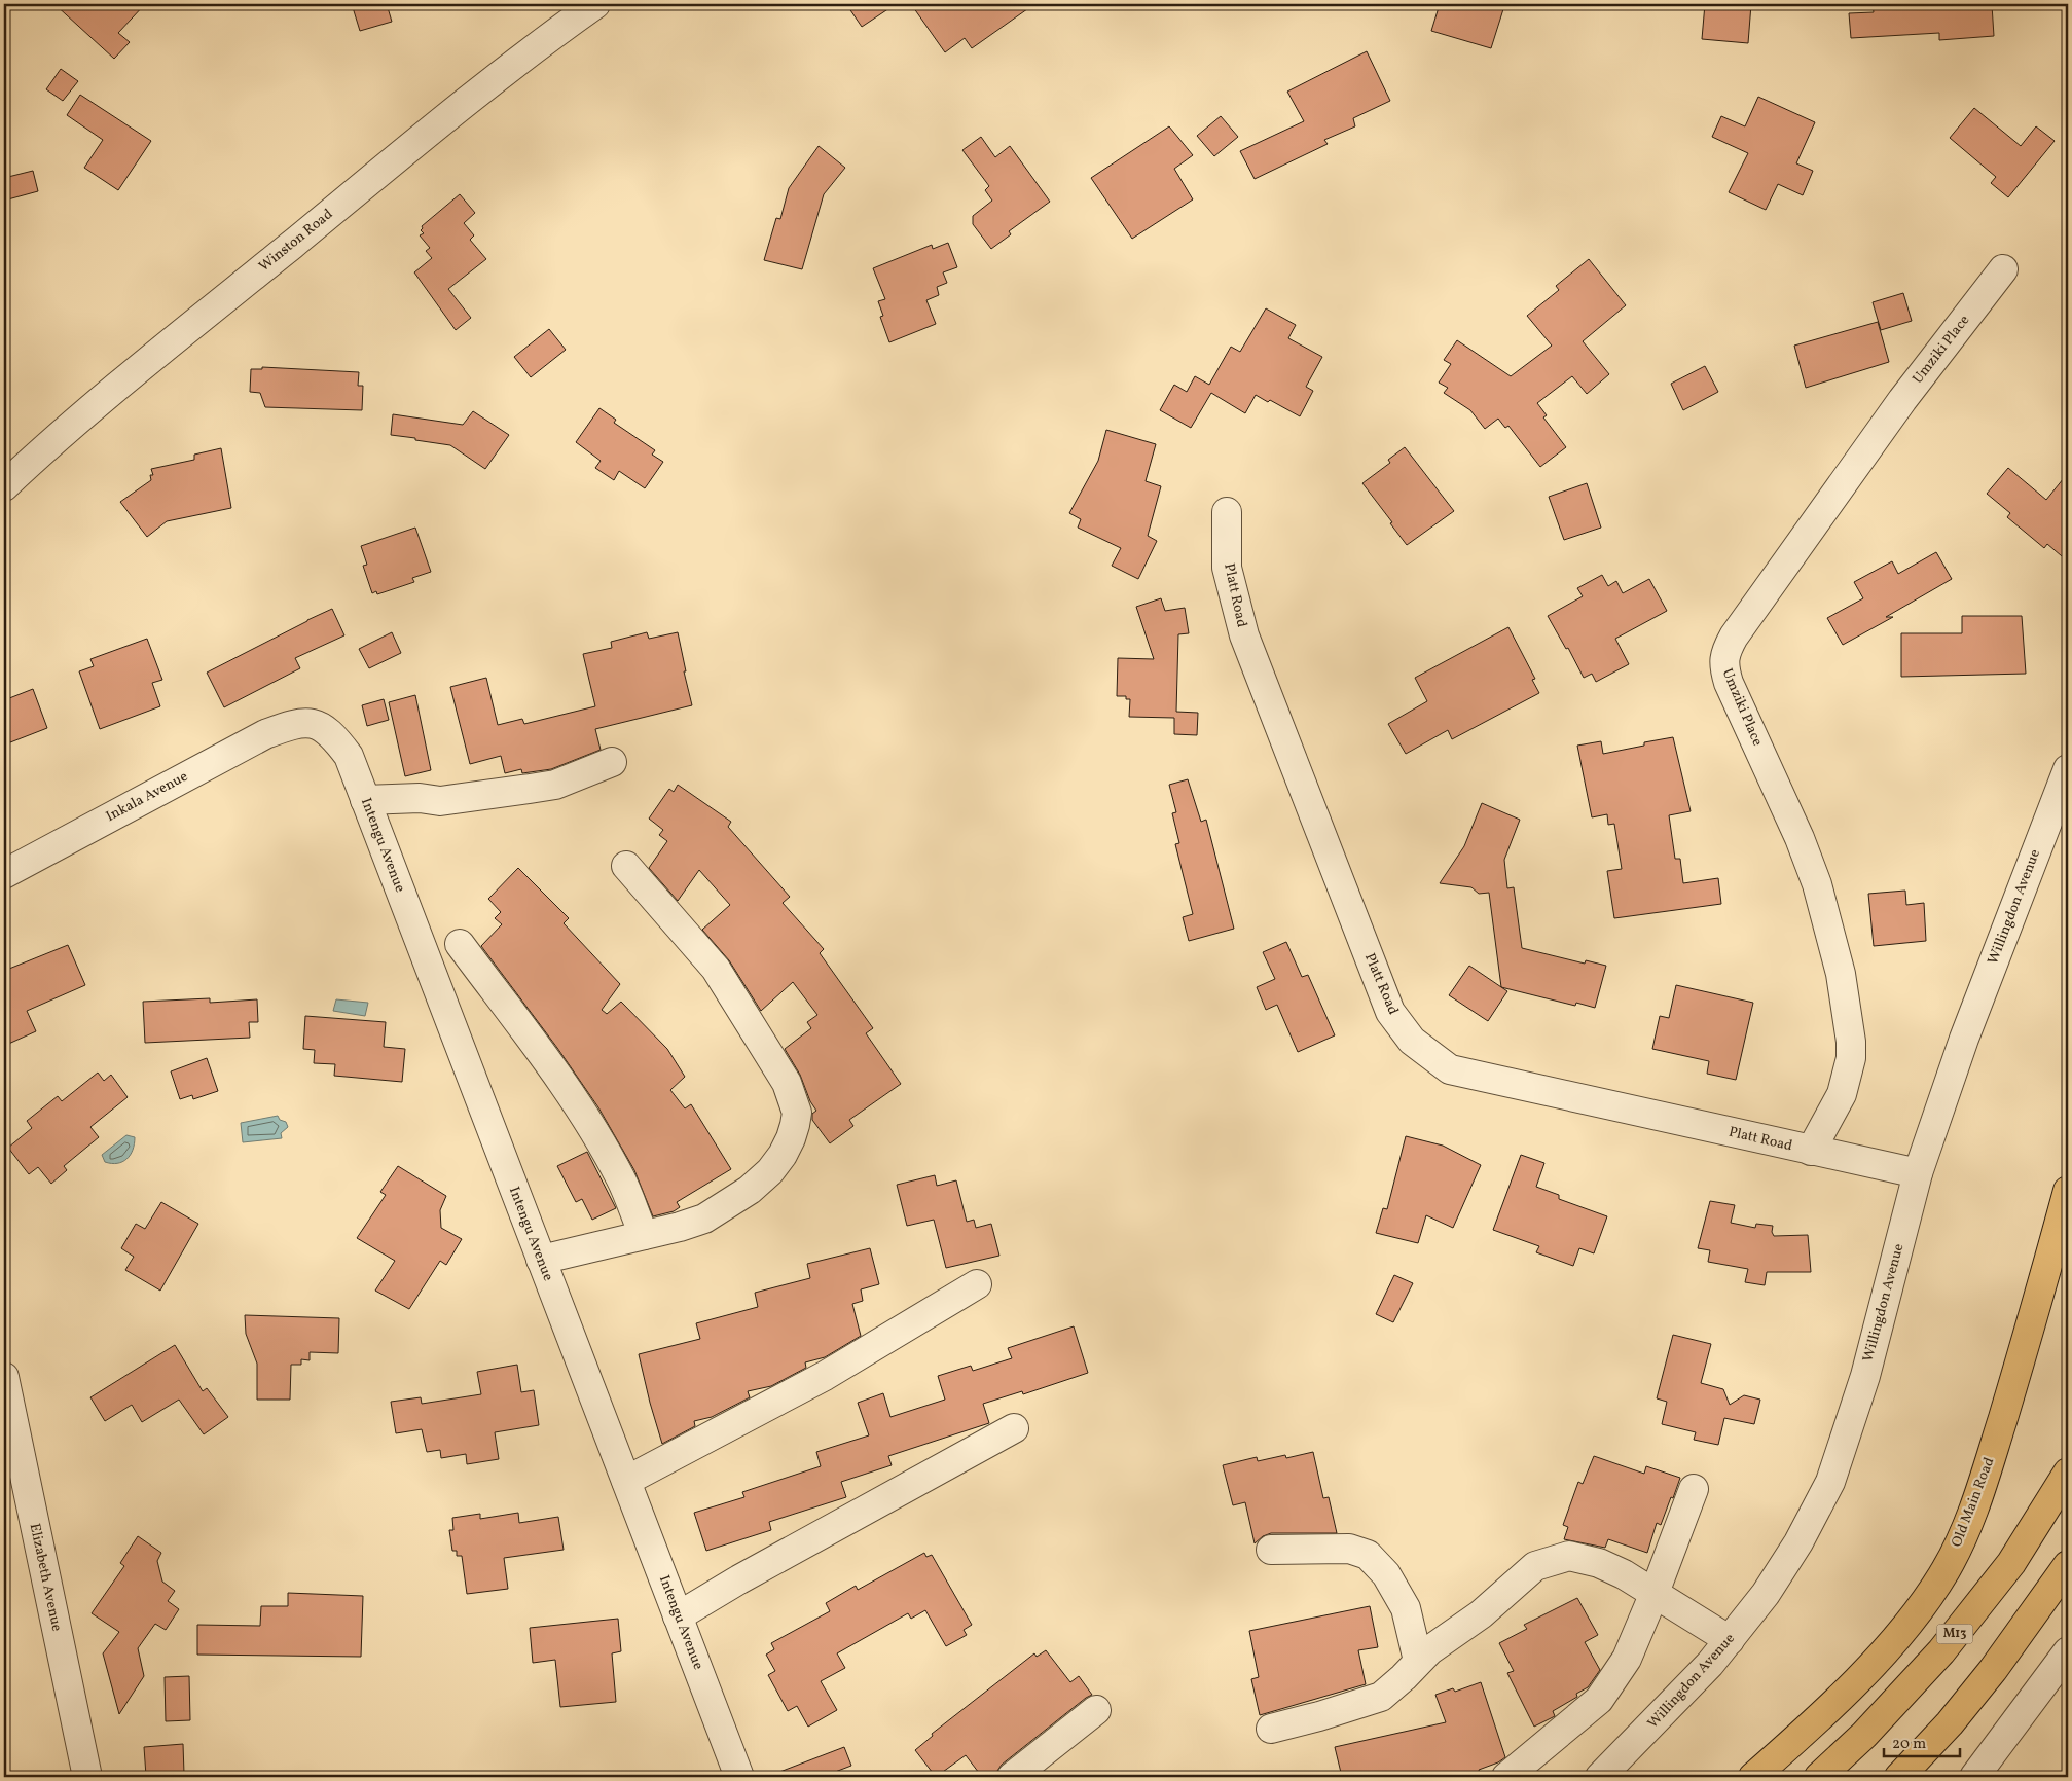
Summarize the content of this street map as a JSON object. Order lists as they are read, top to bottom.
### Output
{
  "streets": {
    "main road": ["Old Main Road", "M13"],
    "street": [
      "Winston Road",
      "Umziki Place",
      "Platt Road",
      "Inkala Avenue",
      "Intengu Avenue",
      "Willingdon Avenue",
      "Elizabeth Avenue"
    ]
  },
  "crossings": [
    ["Umziki Place", "Platt Road"],
    ["Platt Road", "Willingdon Avenue"],
    ["Inkala Avenue", "Intengu Avenue"]
  ],
  "scale_bar": "20 m"
}
